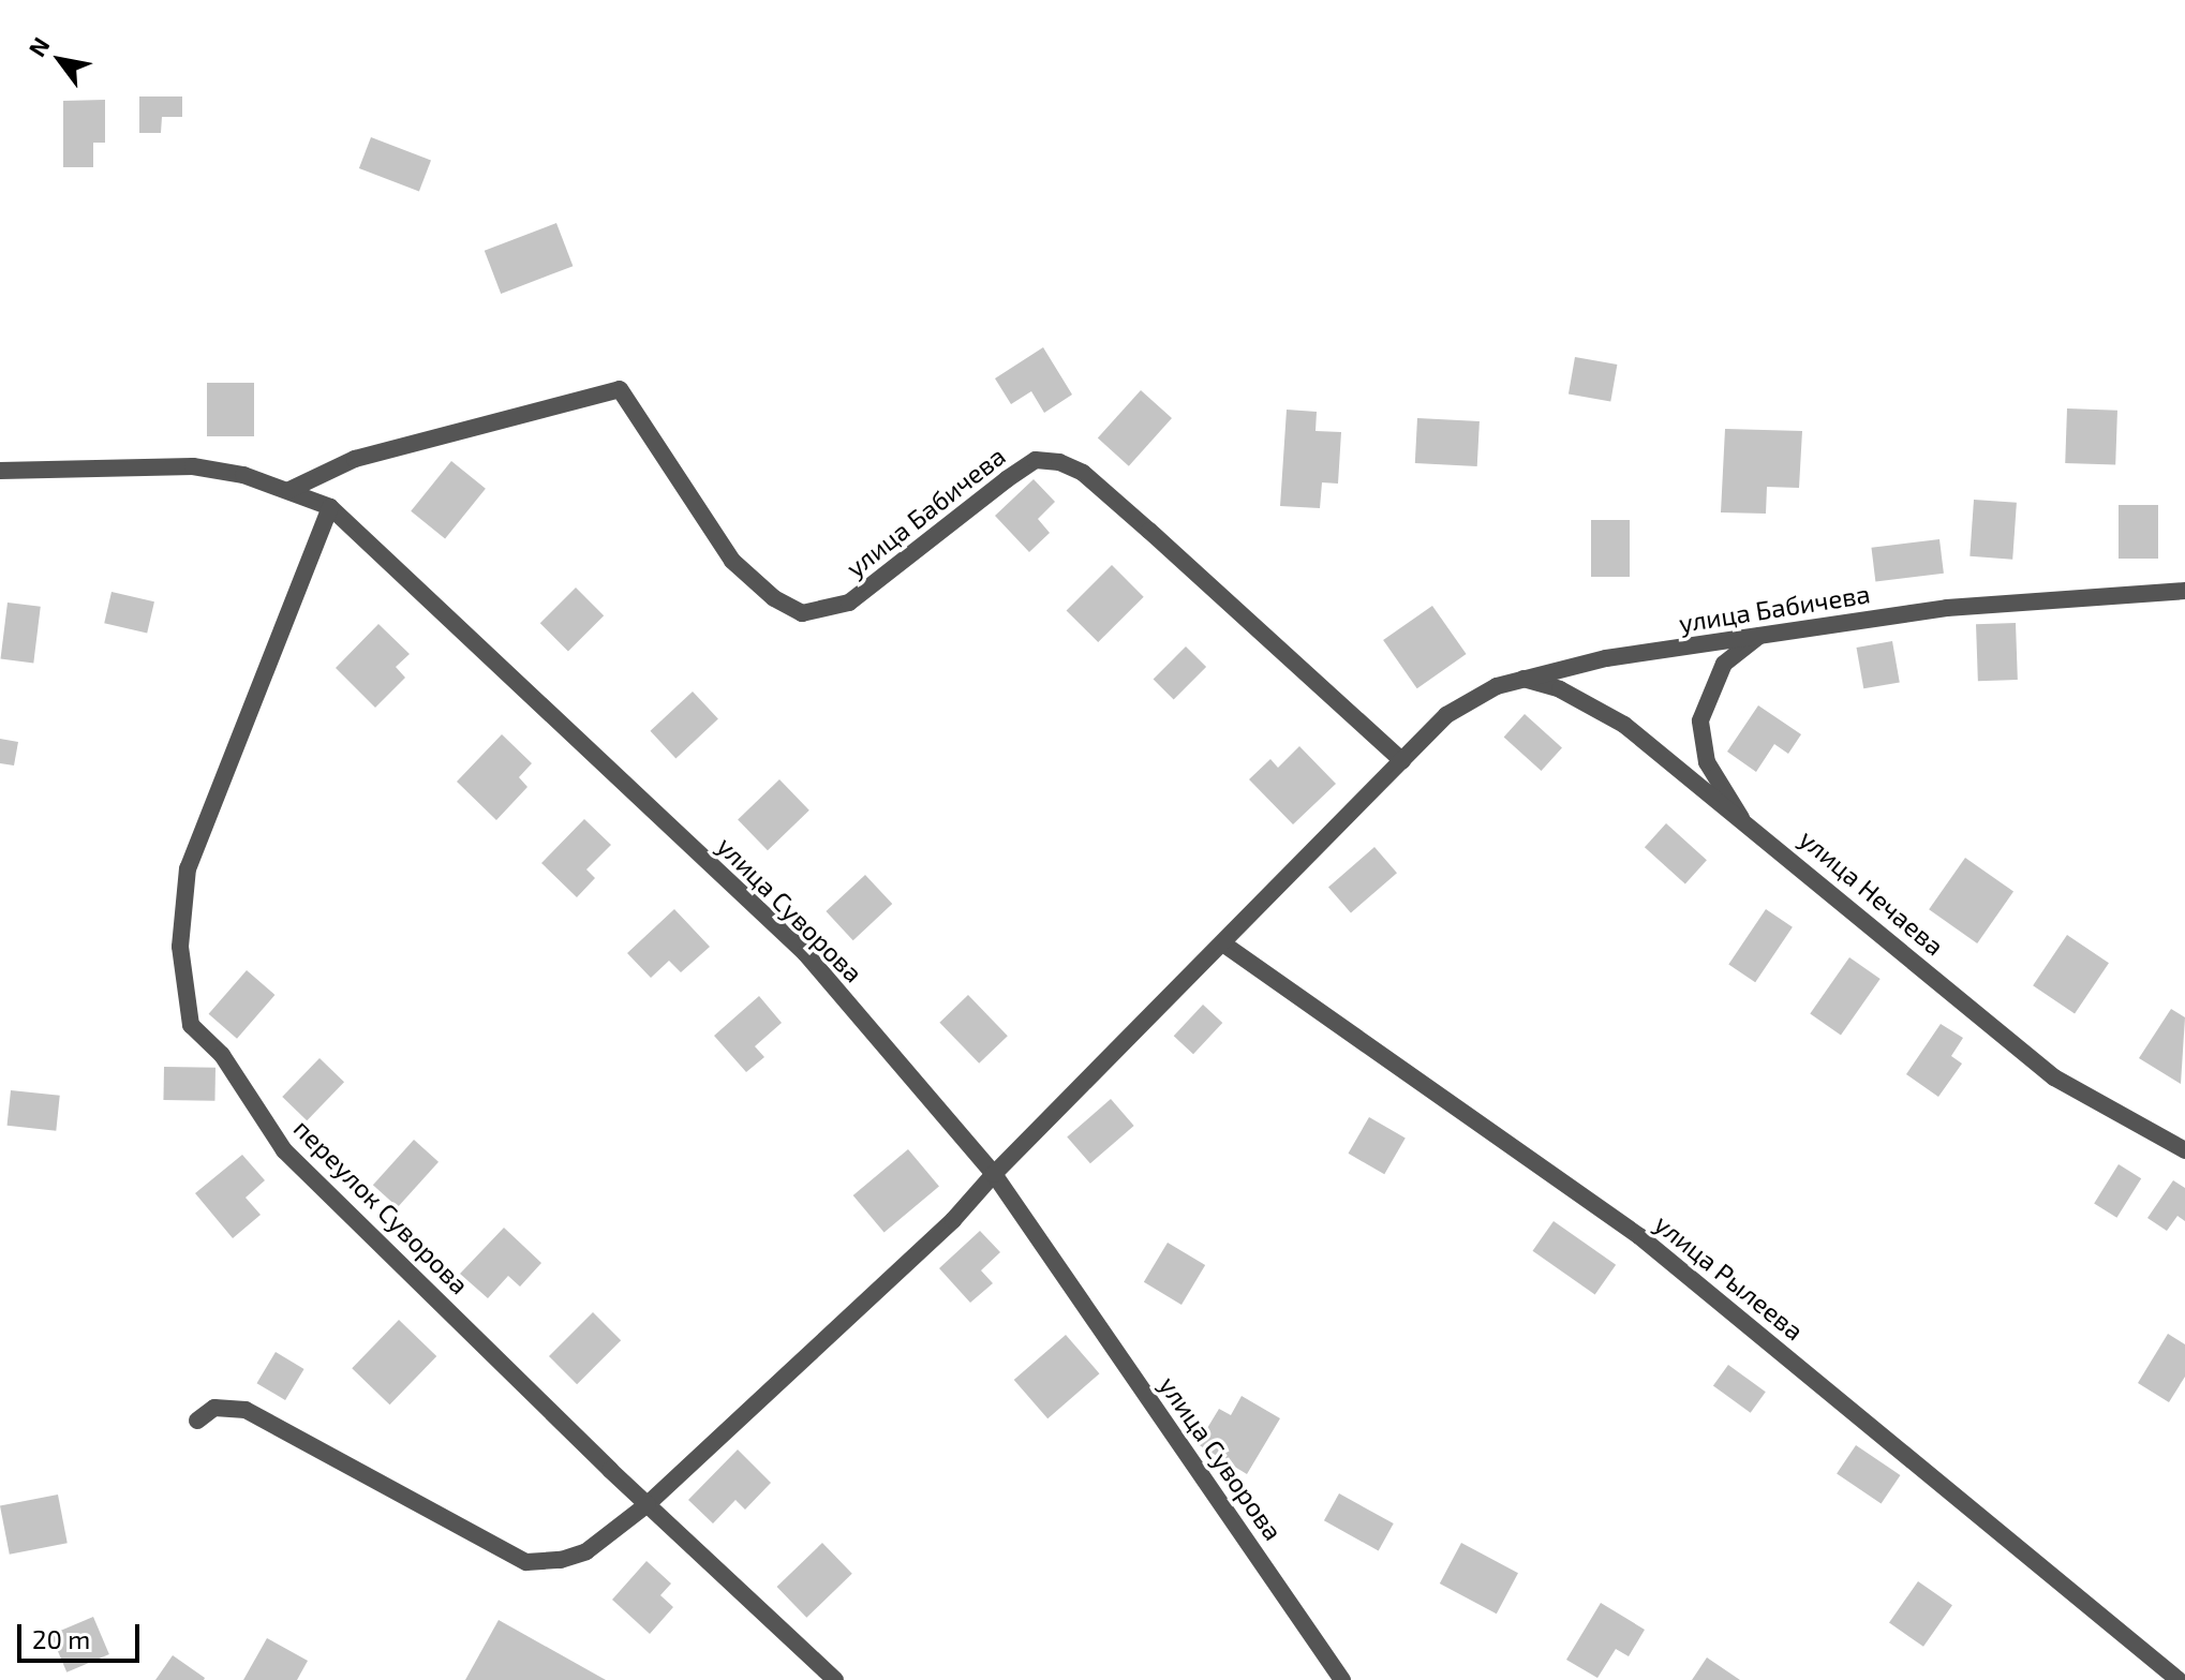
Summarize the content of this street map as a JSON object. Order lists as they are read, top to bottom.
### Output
{
  "streets": {
    "street": [
      "улица Бабичева",
      "улица Нечаева",
      "улица Суворова",
      "переулок Суворова",
      "улица Рылеева"
    ]
  },
  "crossings": [
    ["улица Бабичева", "улица Нечаева"],
    ["улица Бабичева", "улица Суворова"],
    ["улица Бабичева", "переулок Суворова"],
    ["улица Бабичева", "улица Рылеева"],
    ["улица Суворова", "переулок Суворова"]
  ],
  "scale_bar": "20 m",
  "north": "top left"
}
